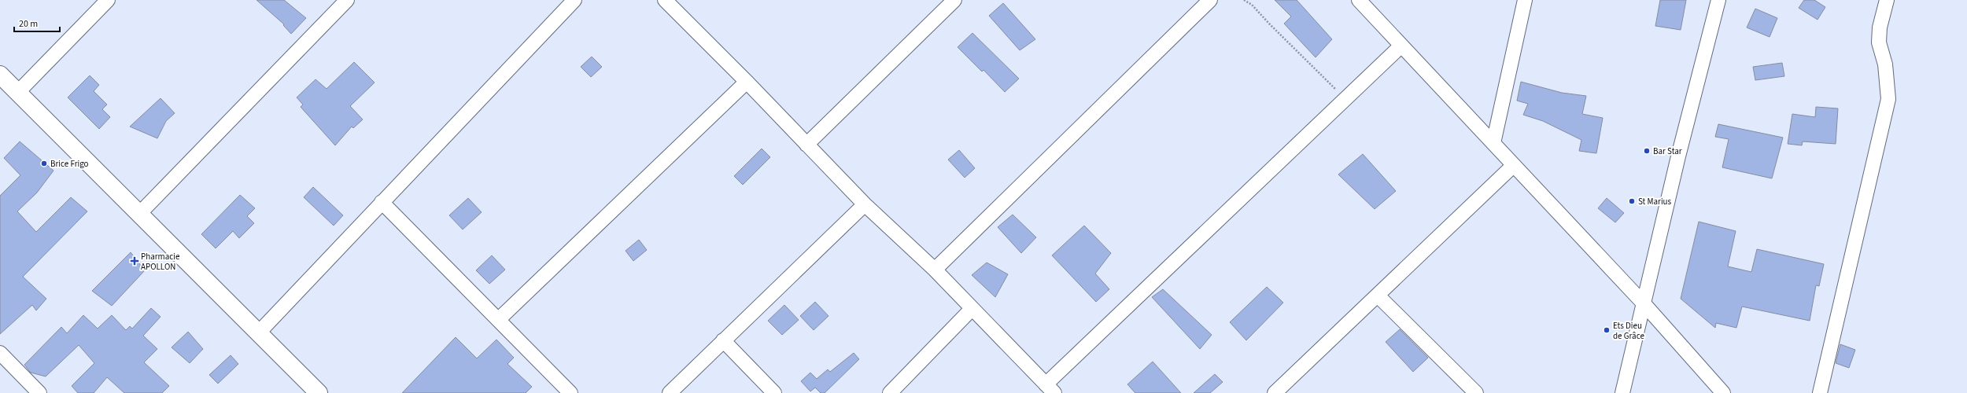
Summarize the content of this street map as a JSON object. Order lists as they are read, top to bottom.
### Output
{
  "places": {
    "other": [
      "Bar Star",
      "Brice Frigo",
      "St Marius",
      "Ets Dieu de Grâce"
    ],
    "health": ["Pharmacie APOLLON"]
  },
  "scale_bar": "20 m"
}
